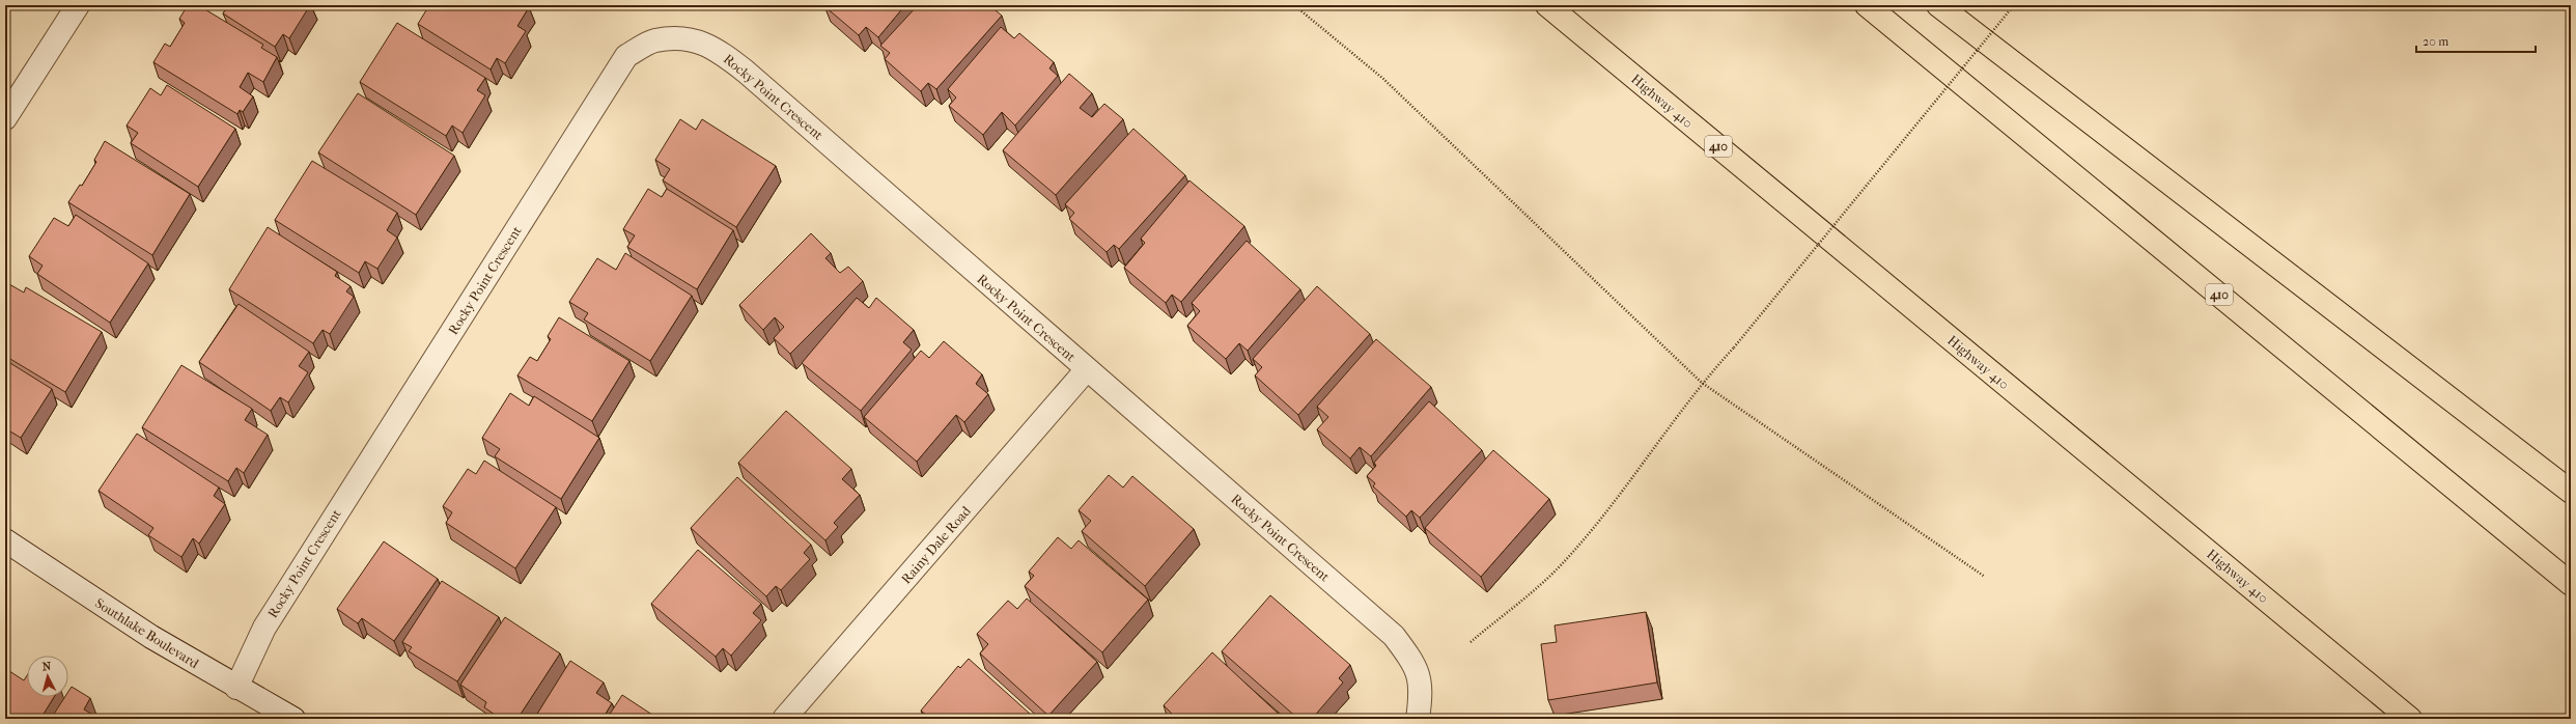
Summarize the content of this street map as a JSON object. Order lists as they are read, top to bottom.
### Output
{
  "streets": {
    "highway": ["Highway 410", "410"],
    "street": ["Rocky Point Crescent", "Rainy Dale Road", "Southlake Boulevard"]
  },
  "crossings": [
    ["Rocky Point Crescent", "Rainy Dale Road"],
    ["Rocky Point Crescent", "Southlake Boulevard"]
  ],
  "scale_bar": "20 m",
  "north": "top"
}
